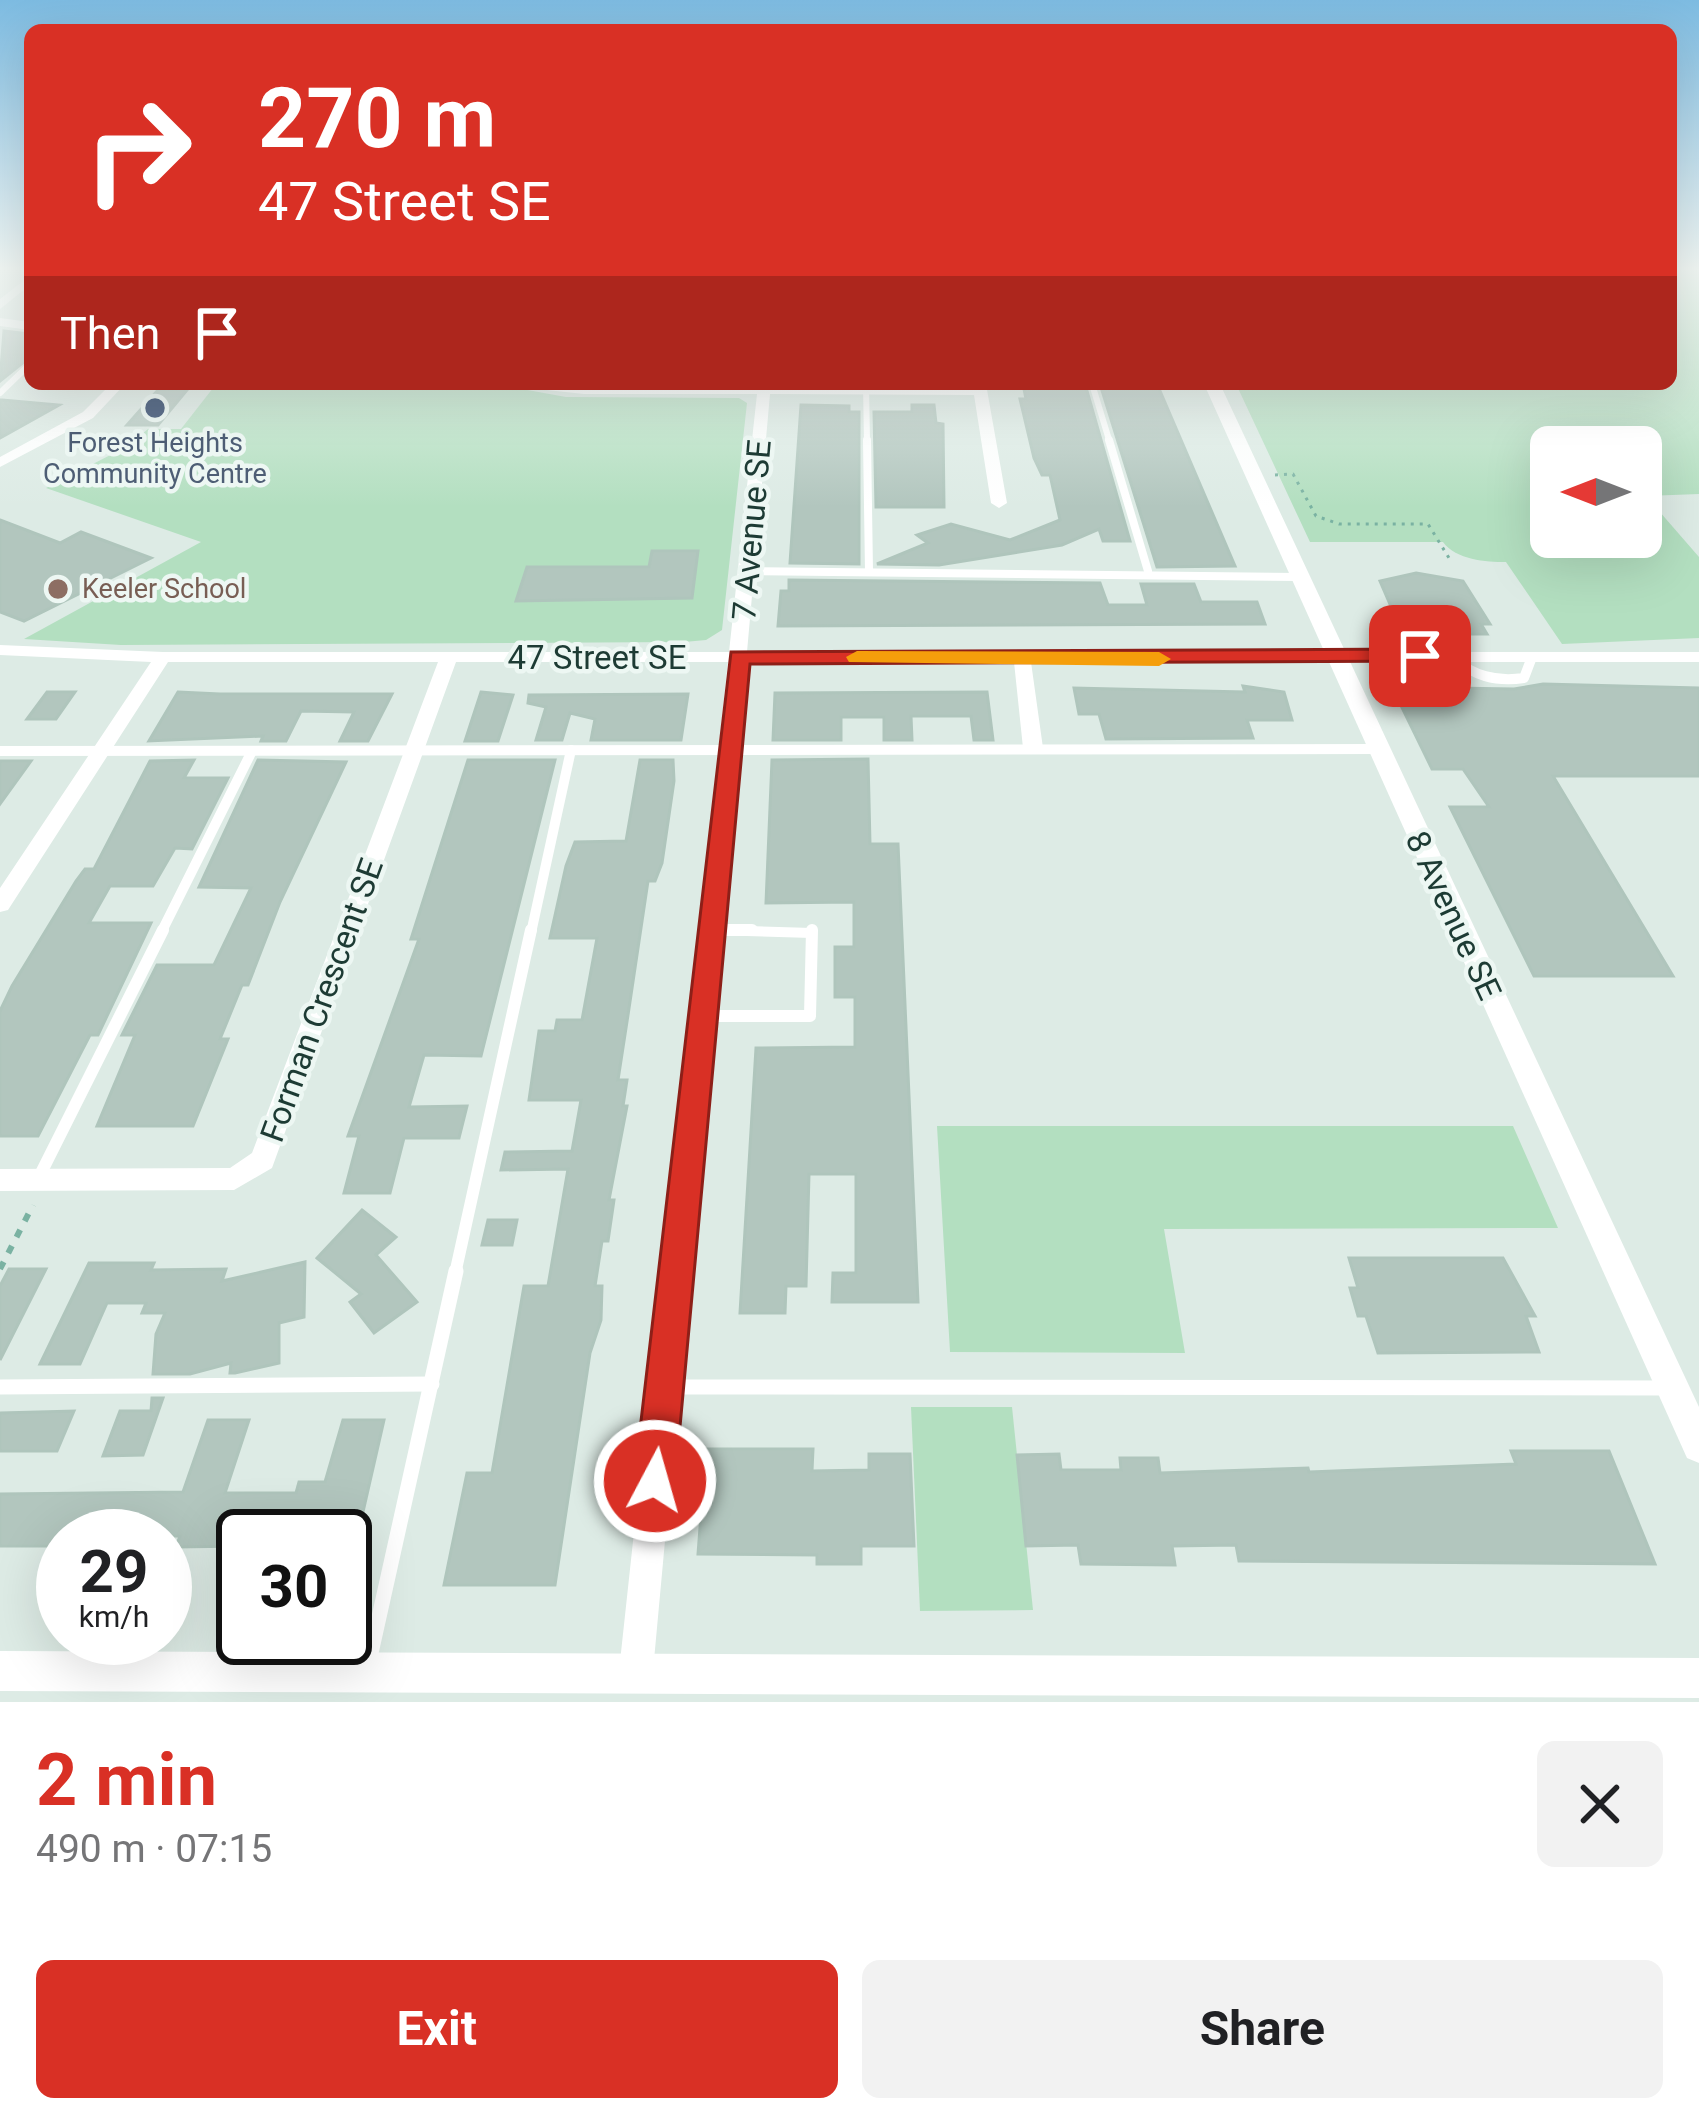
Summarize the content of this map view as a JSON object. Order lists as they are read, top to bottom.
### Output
{
  "streets": {
    "street": [
      "7 Avenue SE",
      "47 Street SE",
      "8 Avenue SE",
      "Forman Crescent SE"
    ]
  },
  "crossings": [
    ["7 Avenue SE", "47 Street SE"],
    ["47 Street SE", "8 Avenue SE"],
    ["47 Street SE", "Forman Crescent SE"]
  ],
  "places": ["Forest Heights Community Centre", "Keeler School"],
  "north": "left",
  "page": {
    "turn": ["270 m", "47 Street SE"],
    "then": "Then",
    "speed": "29 km/h",
    "limit": "30",
    "heading": ["2 min", "490 m · 07:15"],
    "buttons": ["Exit", "Share"]
  }
}
